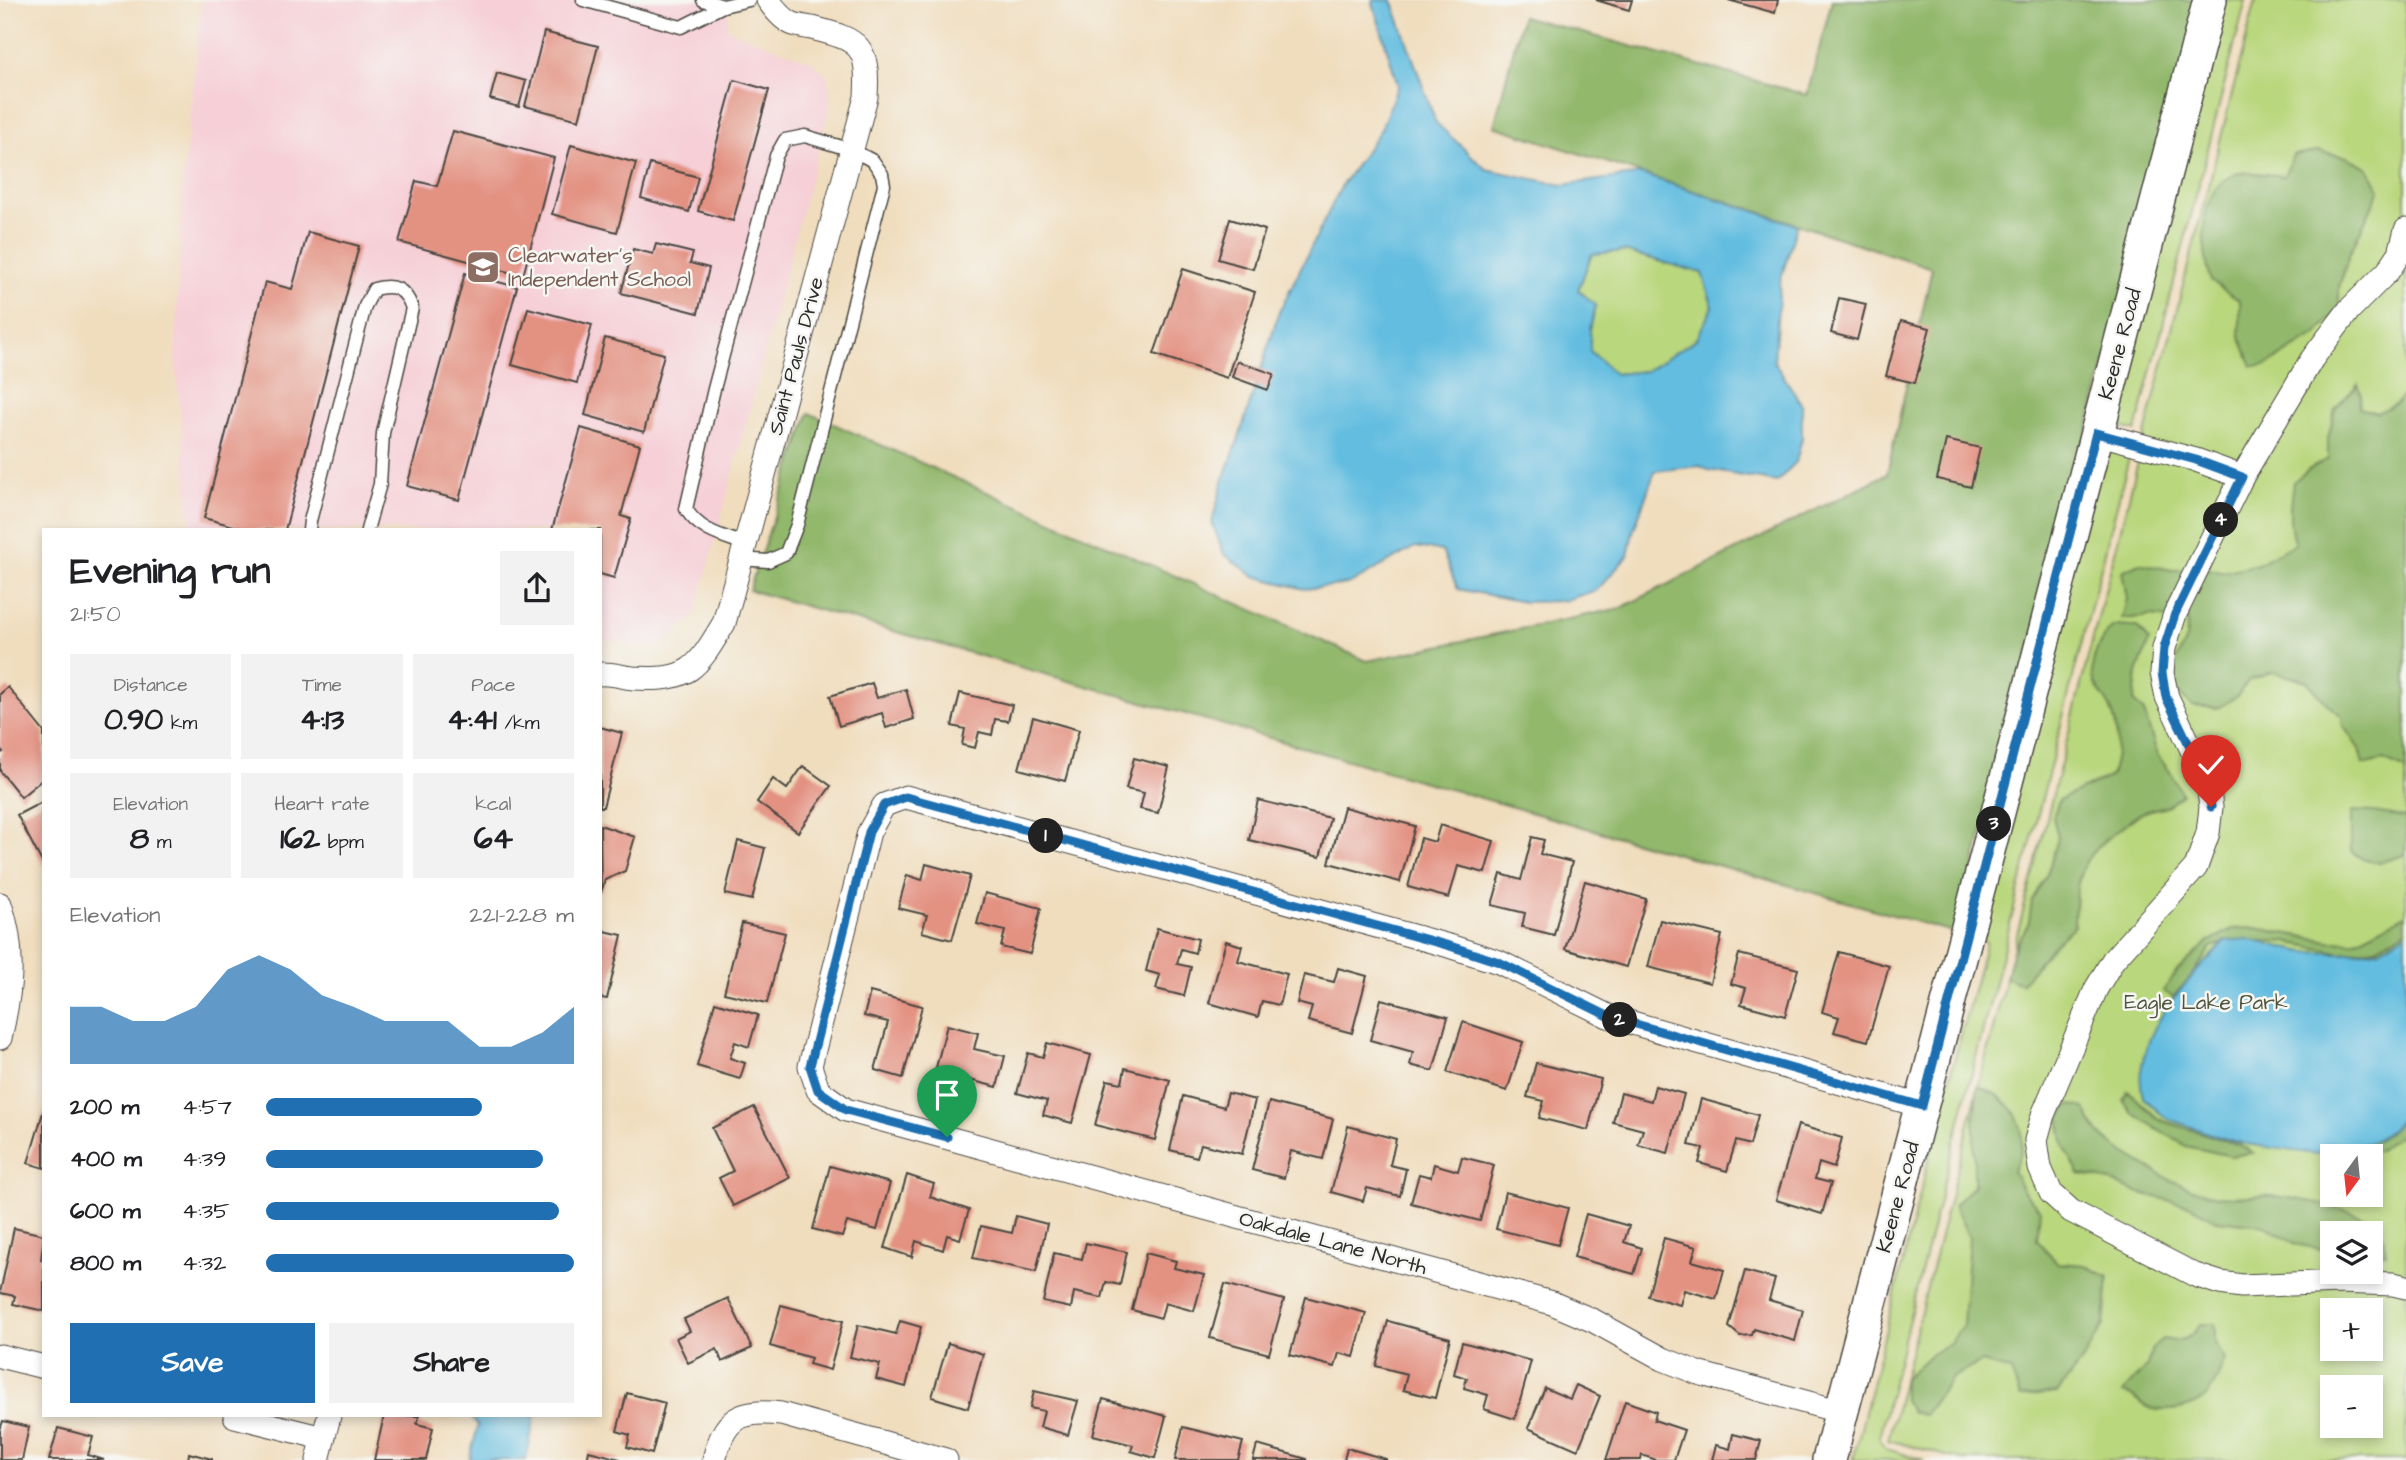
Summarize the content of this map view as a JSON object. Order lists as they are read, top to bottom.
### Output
{
  "streets": {
    "main road": ["Keene Road"],
    "street": ["Saint Pauls Drive", "Oakdale Lane North"]
  },
  "crossings": [
    ["Keene Road", "Oakdale Lane North"]
  ],
  "parks": ["Eagle Lake Park"],
  "places": {
    "school or university": ["Clearwater's Independent School"]
  },
  "north": "bottom",
  "page": {
    "pins": [
      "4",
      "3",
      "1",
      "2"
    ],
    "heading": ["Evening run", "21:50"],
    "stats": [
      ["Distance", "0.90 km"],
      ["Time", "4:13"],
      ["Pace", "4:41 /km"],
      ["Elevation", "8 m"],
      ["Heart rate", "162 bpm"],
      ["kcal", "64"]
    ],
    "chart": ["Elevation", "221–228 m"],
    "list": [
      {
        "name": "200 m",
        "note": "4:57"
      },
      {
        "name": "400 m",
        "note": "4:39"
      },
      {
        "name": "600 m",
        "note": "4:35"
      },
      {
        "name": "800 m",
        "note": "4:32"
      }
    ],
    "map_buttons": ["+", "−"],
    "buttons": ["Save", "Share"]
  }
}
